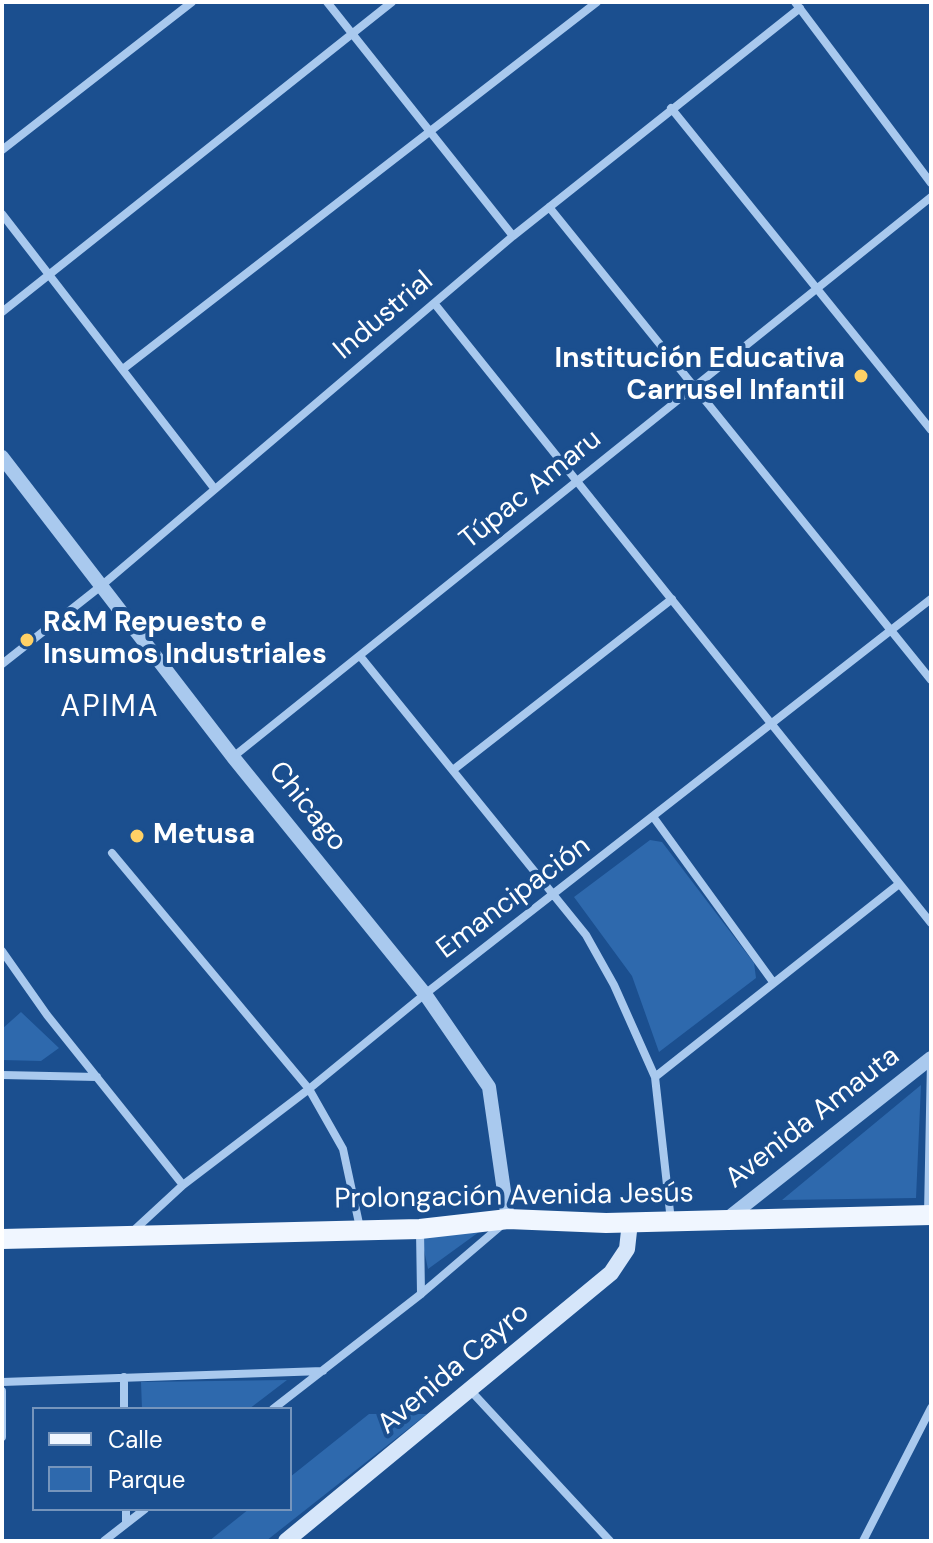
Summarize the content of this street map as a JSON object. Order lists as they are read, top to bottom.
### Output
{
  "streets": {
    "main road": ["Prolongación Avenida Jesús", "Avenida Cayro"],
    "street": [
      "Industrial",
      "Túpac Amaru",
      "Chicago",
      "Emancipación",
      "Avenida Amauta"
    ]
  },
  "crossings": [
    ["Industrial", "Chicago"],
    ["Túpac Amaru", "Chicago"],
    ["Chicago", "Emancipación"],
    ["Chicago", "Prolongación Avenida Jesús"],
    ["Emancipación", "Prolongación Avenida Jesús"],
    ["Avenida Amauta", "Prolongación Avenida Jesús"],
    ["Prolongación Avenida Jesús", "Avenida Cayro"]
  ],
  "districts": ["APIMA"],
  "places": ["Institución Educativa Carrusel Infantil", "R&M Repuesto e Insumos Industriales", "Metusa"],
  "legend": ["Calle", "Parque"]
}
